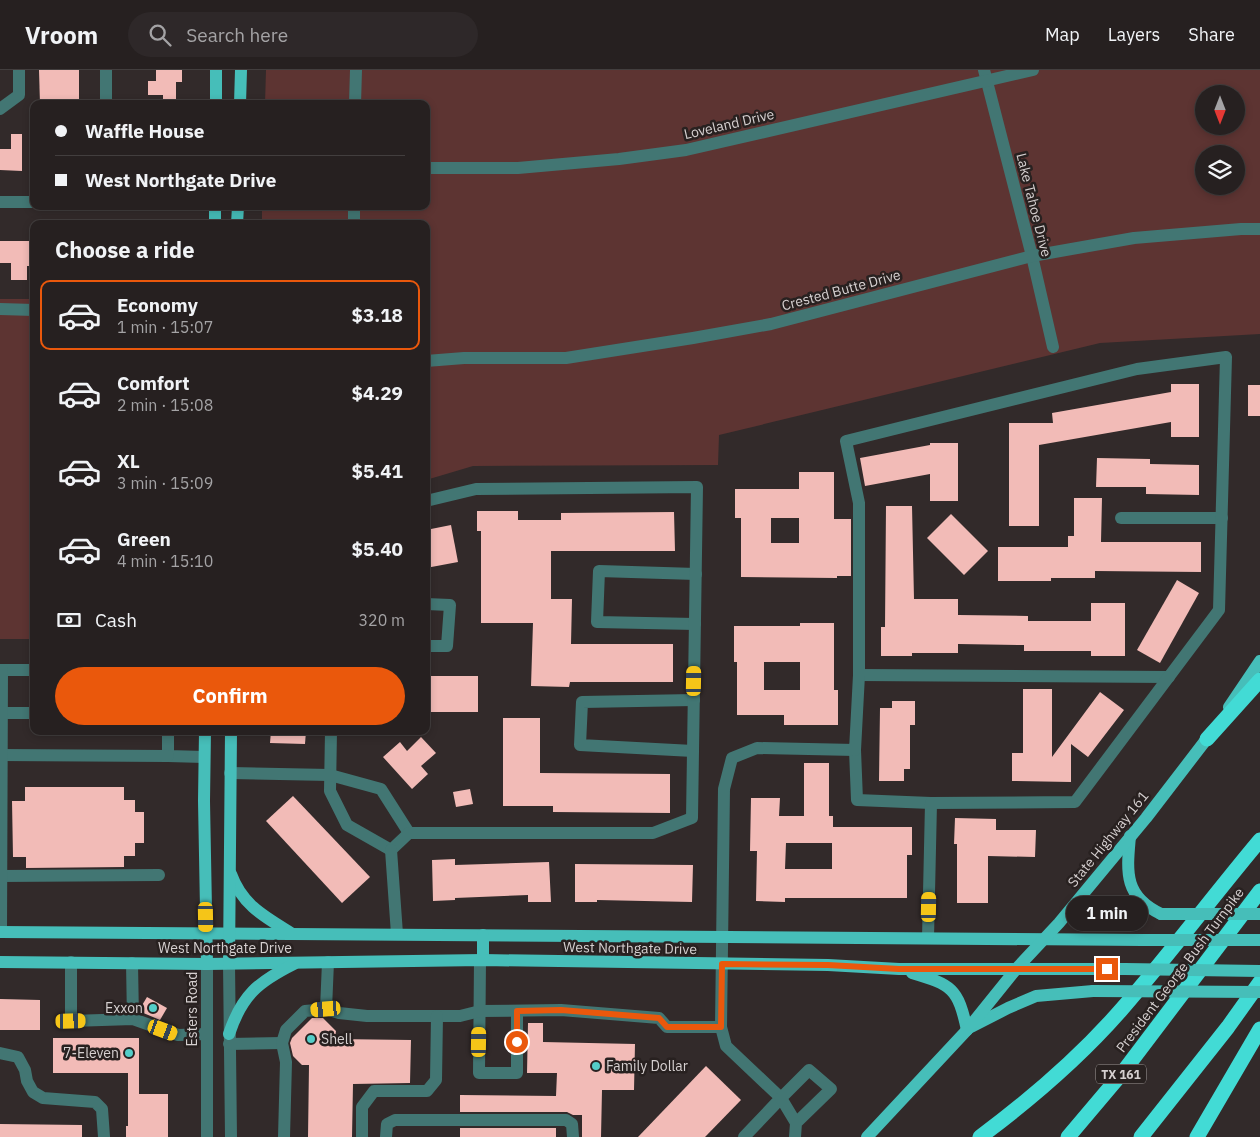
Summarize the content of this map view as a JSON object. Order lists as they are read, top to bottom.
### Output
{
  "streets": {
    "highway": ["President George Bush Turnpike", "TX 161"],
    "main road": ["State Highway 161", "West Northgate Drive", "Esters Road"],
    "street": ["Loveland Drive", "Lake Tahoe Drive", "Crested Butte Drive"]
  },
  "crossings": [
    ["Loveland Drive", "Lake Tahoe Drive"],
    ["Lake Tahoe Drive", "Crested Butte Drive"],
    ["State Highway 161", "West Northgate Drive"],
    ["West Northgate Drive", "Esters Road"]
  ],
  "places": [
    "Exxon",
    "Shell",
    "7-Eleven",
    "Family Dollar"
  ],
  "north": "bottom",
  "page": {
    "header": "Vroom",
    "search": "Search here",
    "nav": ["Map", "Layers", "Share"],
    "banner": ["Waffle House", "West Northgate Drive"],
    "heading": "Choose a ride",
    "list": [
      {
        "name": "Economy",
        "note": "1 min · 15:07",
        "value": "$3.18"
      },
      {
        "name": "Comfort",
        "note": "2 min · 15:08",
        "value": "$4.29"
      },
      {
        "name": "XL",
        "note": "3 min · 15:09",
        "value": "$5.41"
      },
      {
        "name": "Green",
        "note": "4 min · 15:10",
        "value": "$5.40"
      }
    ],
    "pay": ["Cash", "320 m"],
    "buttons": "Confirm",
    "bubble": "1 min"
  }
}
